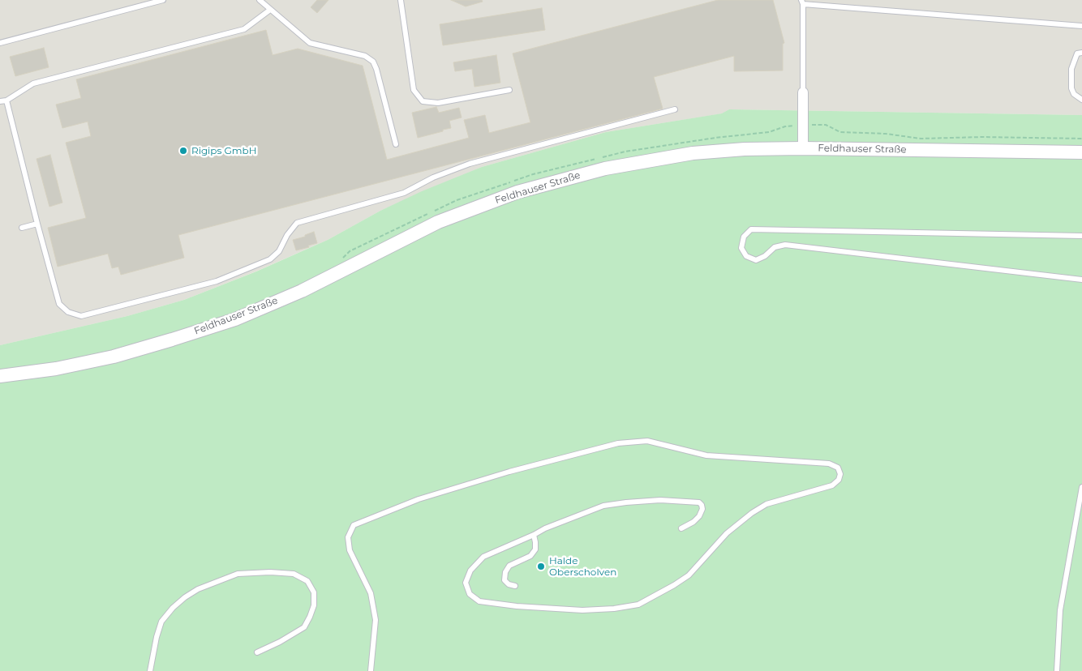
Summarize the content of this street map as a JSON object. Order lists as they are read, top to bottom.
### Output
{
  "streets": {
    "street": ["Feldhauser Straße"]
  },
  "places": ["Rigips GmbH", "Halde Oberscholven"]
}
